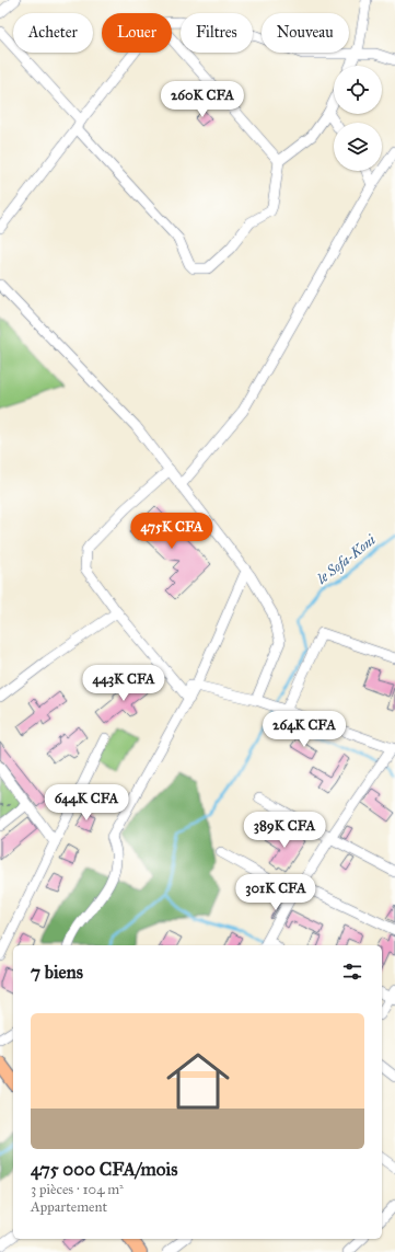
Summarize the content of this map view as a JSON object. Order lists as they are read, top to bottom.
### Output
{
  "water": ["le Sofa-Koni"],
  "page": {
    "chip": [
      "Acheter",
      "Louer",
      "Filtres",
      "Nouveau"
    ],
    "price": [
      "260K CFA",
      "475K CFA",
      "443K CFA",
      "264K CFA",
      "644K CFA",
      "389K CFA",
      "301K CFA"
    ],
    "heading": "7 biens",
    "list": [
      {
        "name": "475 000 CFA/mois",
        "note": "3 pièces · 104 m² · Appartement"
      }
    ]
  }
}
